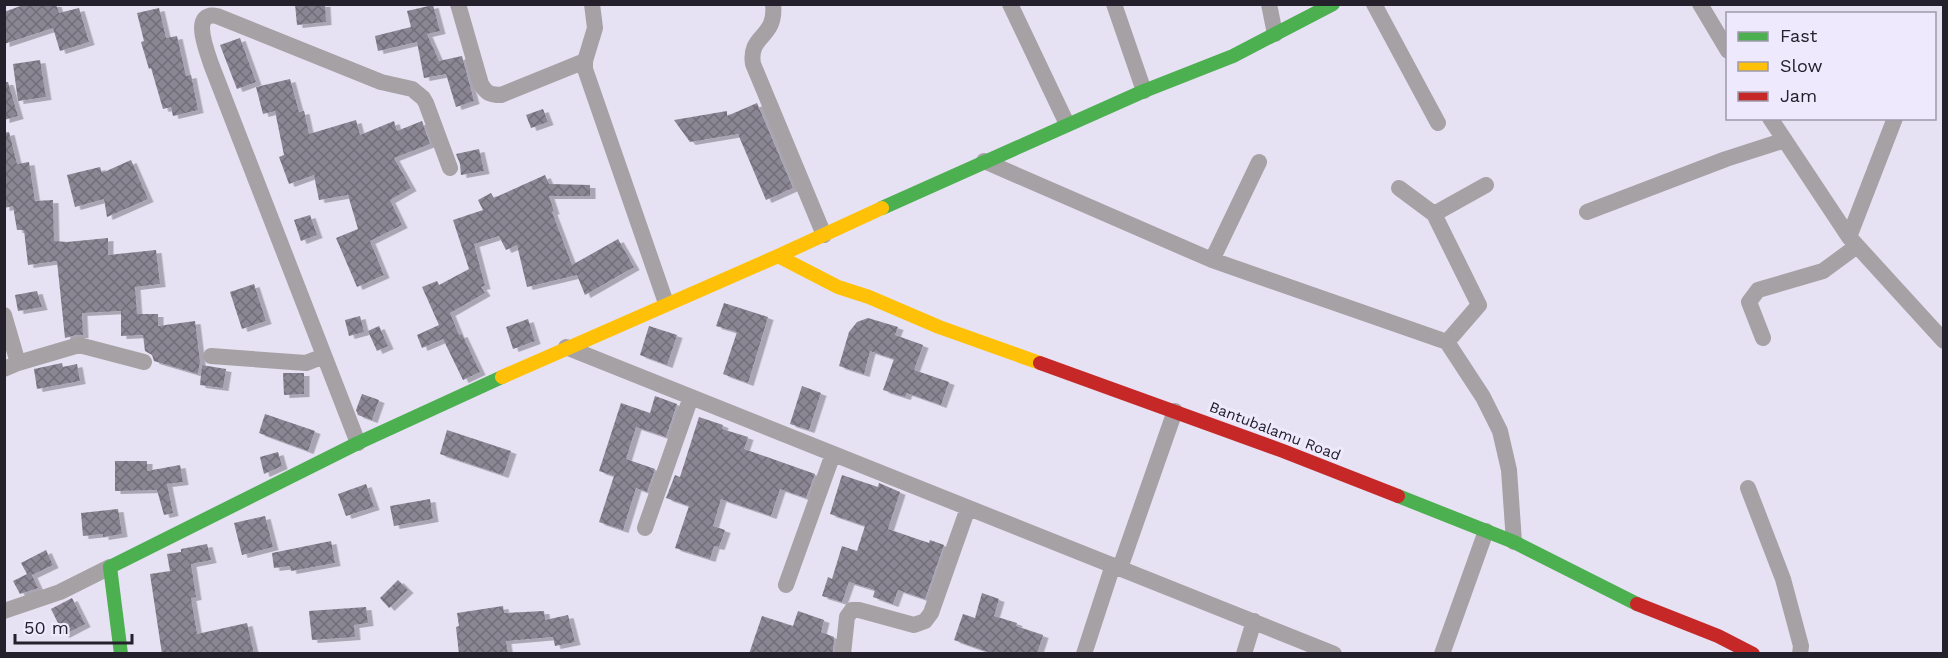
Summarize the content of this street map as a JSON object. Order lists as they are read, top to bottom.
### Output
{
  "streets": {
    "street": ["Bantubalamu Road"]
  },
  "legend": ["Fast", "Slow", "Jam"],
  "scale_bar": "50 m"
}
